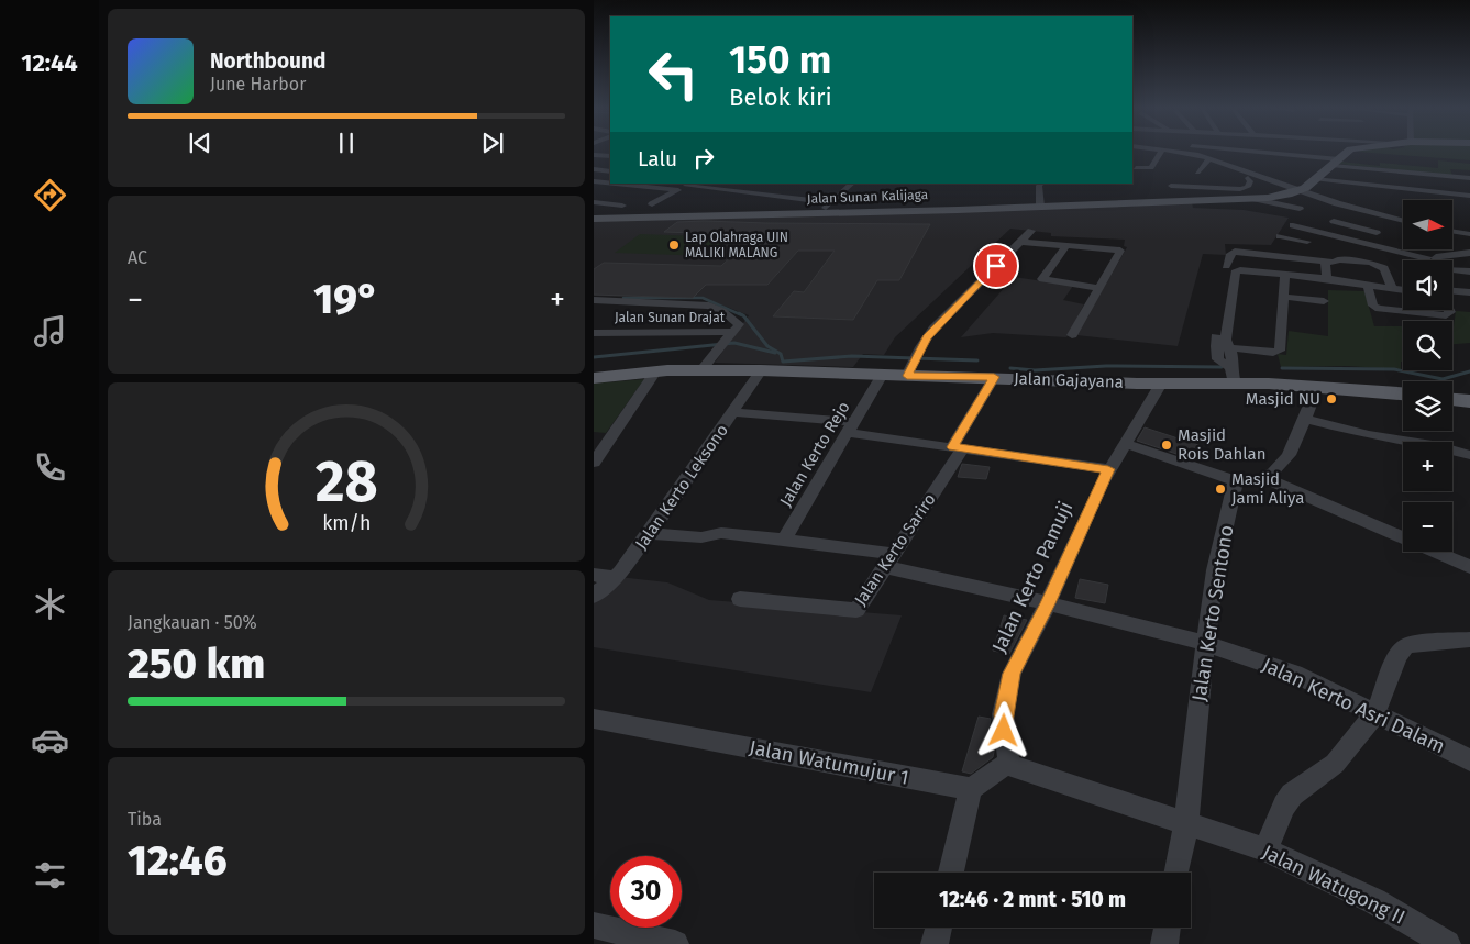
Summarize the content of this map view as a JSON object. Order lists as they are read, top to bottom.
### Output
{
  "streets": {
    "main road": ["Jalan Sunan Kalijaga", "Jalan Gajayana"],
    "street": [
      "Jalan Sunan Drajat",
      "Jalan Kerto Rejo",
      "Jalan Kerto Leksono",
      "Jalan Kerto Sariro",
      "Jalan Kerto Pamuji",
      "Jalan Kerto Sentono",
      "Jalan Kerto Asri Dalam",
      "Jalan Watumujur 1",
      "Jalan Watugong II"
    ]
  },
  "crossings": [
    ["Jalan Sunan Drajat", "Jalan Gajayana"],
    ["Jalan Gajayana", "Jalan Kerto Rejo"],
    ["Jalan Gajayana", "Jalan Kerto Leksono"],
    ["Jalan Gajayana", "Jalan Kerto Sariro"],
    ["Jalan Gajayana", "Jalan Kerto Pamuji"],
    ["Jalan Kerto Rejo", "Jalan Kerto Asri Dalam"],
    ["Jalan Kerto Leksono", "Jalan Kerto Asri Dalam"],
    ["Jalan Kerto Sariro", "Jalan Kerto Asri Dalam"],
    ["Jalan Kerto Pamuji", "Jalan Kerto Asri Dalam"],
    ["Jalan Kerto Pamuji", "Jalan Watugong II"],
    ["Jalan Kerto Sentono", "Jalan Kerto Asri Dalam"],
    ["Jalan Kerto Sentono", "Jalan Watugong II"]
  ],
  "places": [
    "Lap Olahraga UIN MALIKI MALANG",
    "Masjid NU",
    "Masjid Rois Dahlan",
    "Masjid Jami Aliya"
  ],
  "north": "right",
  "page": {
    "tabs": "12:44",
    "turn": ["150 m", "Belok kiri"],
    "song": ["Northbound", "June Harbor"],
    "then": "Lalu",
    "tile": [
      "AC",
      ["Jangkauan · 50%", "250 km"],
      ["Tiba", "12:46"]
    ],
    "map_buttons": ["+", "−"],
    "heat": ["−", "19°", "+"],
    "limit": "30",
    "trip": "12:46 · 2 mnt · 510 m",
    "gauge": ["28", "km/h"]
  }
}
